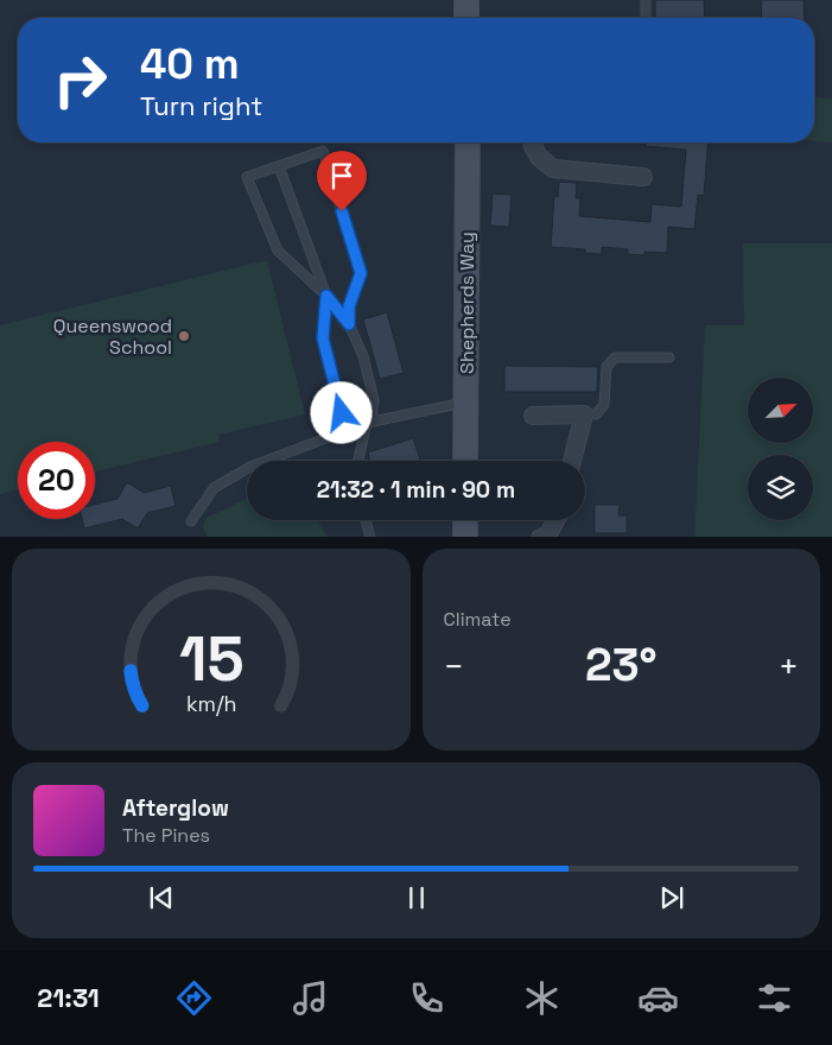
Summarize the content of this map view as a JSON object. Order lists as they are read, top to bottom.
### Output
{
  "streets": {
    "street": ["Shepherds Way"]
  },
  "places": ["Queenswood School"],
  "north": "top right",
  "page": {
    "turn": ["40 m", "Turn right"],
    "limit": "20",
    "trip": "21:32 · 1 min · 90 m",
    "tile": "Climate",
    "heat": ["−", "23°", "+"],
    "song": ["Afterglow", "The Pines"],
    "tabs": "21:31",
    "gauge": ["15", "km/h"]
  }
}
